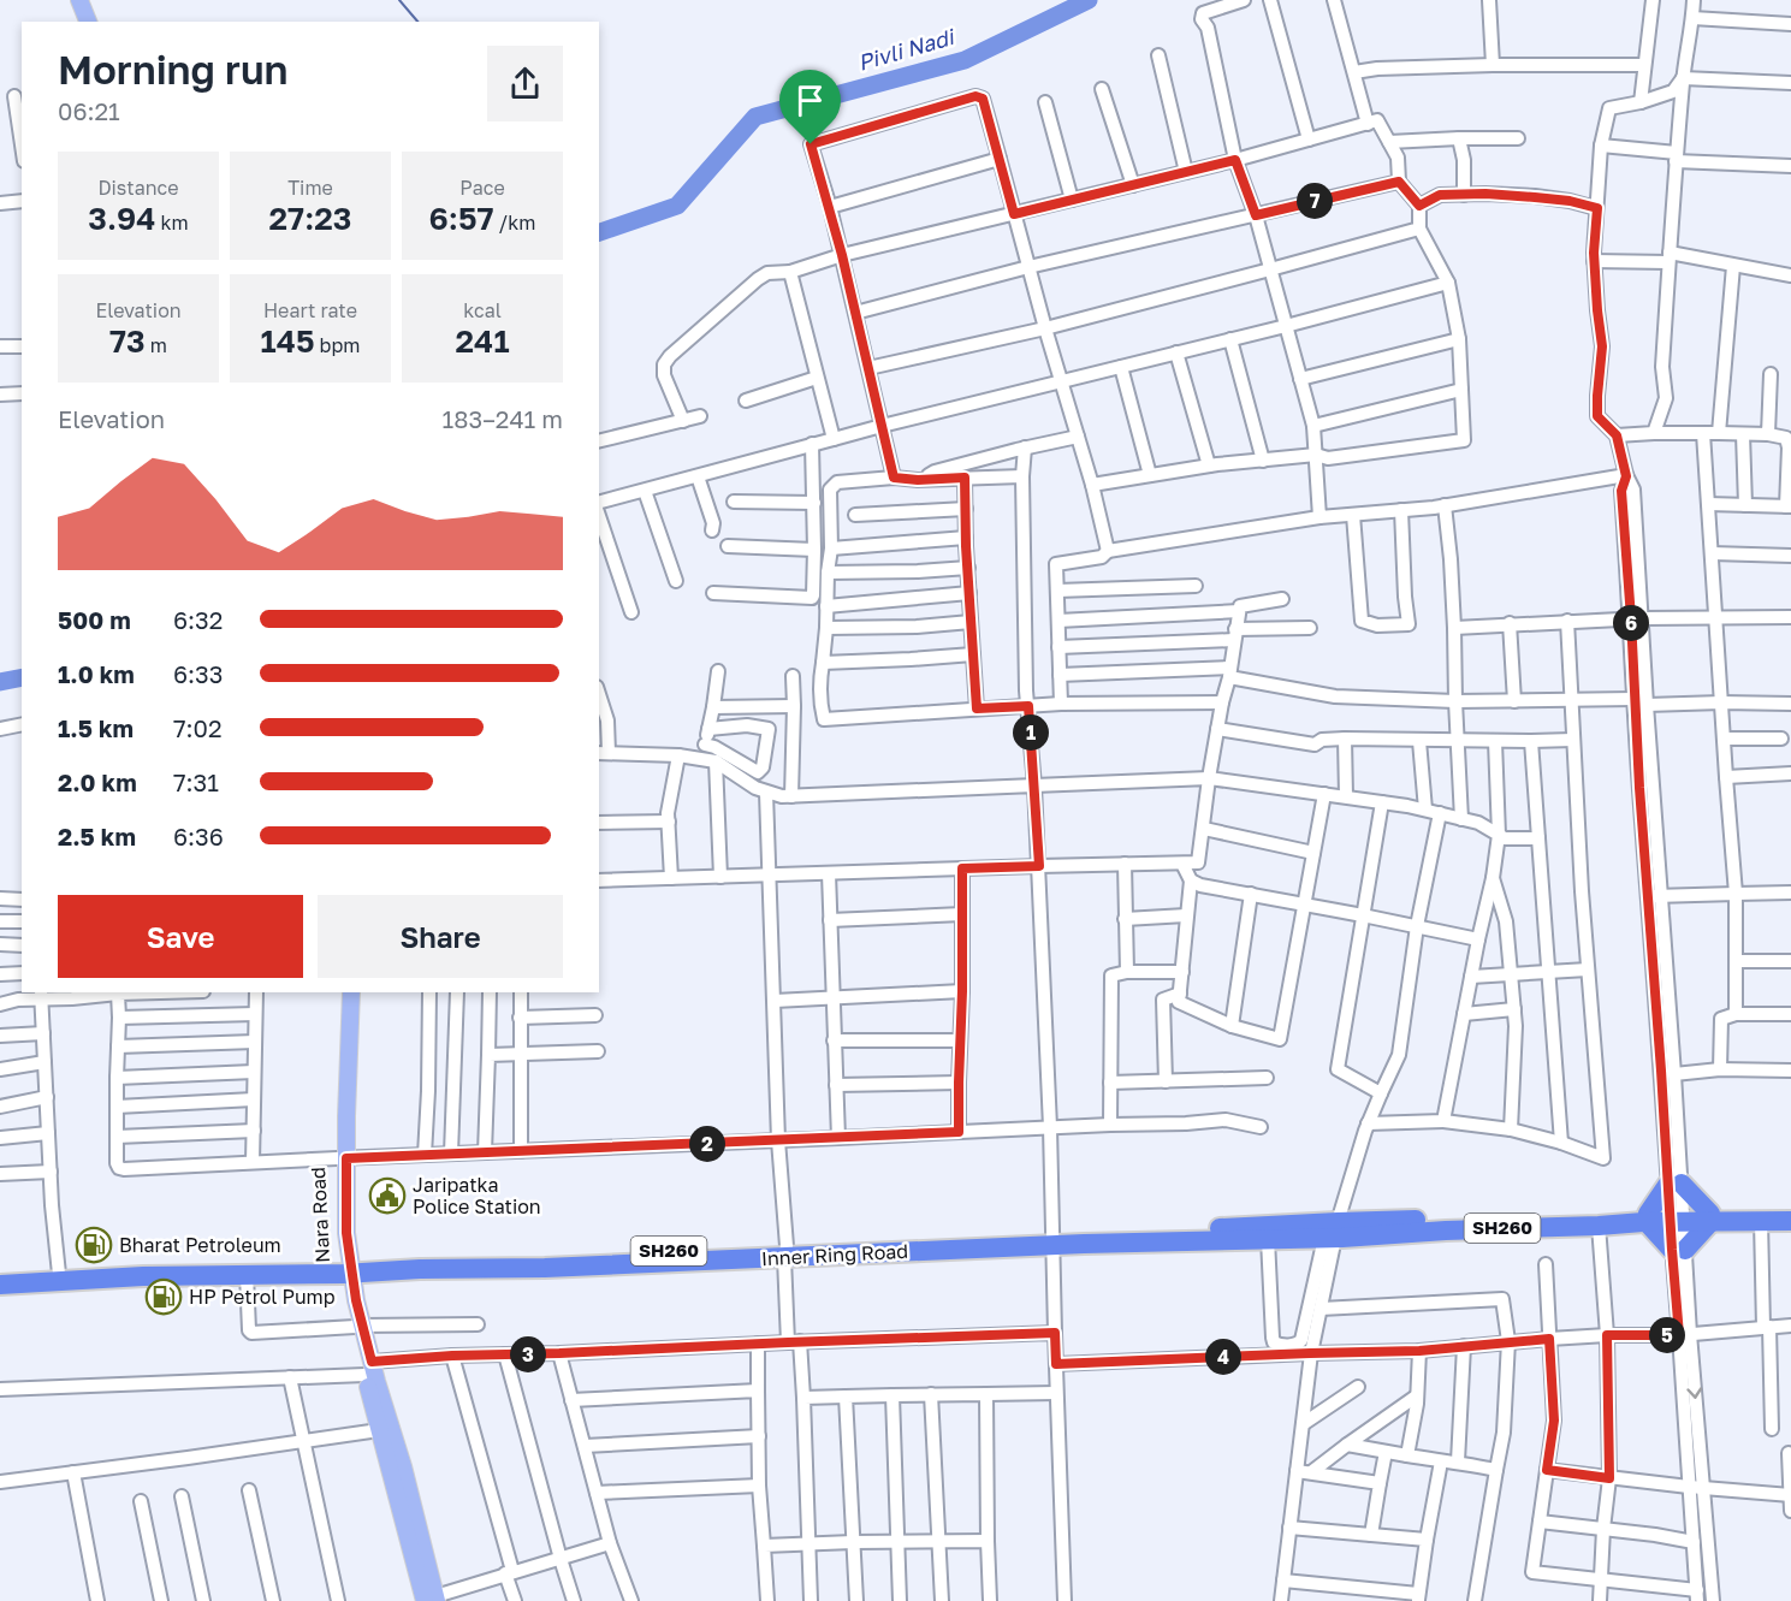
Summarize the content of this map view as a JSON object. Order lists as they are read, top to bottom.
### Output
{
  "streets": {
    "highway": ["SH260", "Inner Ring Road"],
    "main road": ["Nara Road"]
  },
  "crossings": [
    ["Nara Road", "Inner Ring Road"]
  ],
  "water": ["Pivli Nadi"],
  "places": {
    "public building": ["Jaripatka Police Station"],
    "fuel station": ["Bharat Petroleum", "HP Petrol Pump"]
  },
  "page": {
    "heading": ["Morning run", "06:21"],
    "stats": [
      ["Distance", "3.94 km"],
      ["Time", "27:23"],
      ["Pace", "6:57 /km"],
      ["Elevation", "73 m"],
      ["Heart rate", "145 bpm"],
      ["kcal", "241"]
    ],
    "pins": [
      "7",
      "6",
      "1",
      "2",
      "5",
      "3",
      "4"
    ],
    "chart": ["Elevation", "183–241 m"],
    "list": [
      {
        "name": "500 m",
        "note": "6:32"
      },
      {
        "name": "1.0 km",
        "note": "6:33"
      },
      {
        "name": "1.5 km",
        "note": "7:02"
      },
      {
        "name": "2.0 km",
        "note": "7:31"
      },
      {
        "name": "2.5 km",
        "note": "6:36"
      }
    ],
    "buttons": ["Save", "Share"]
  }
}
